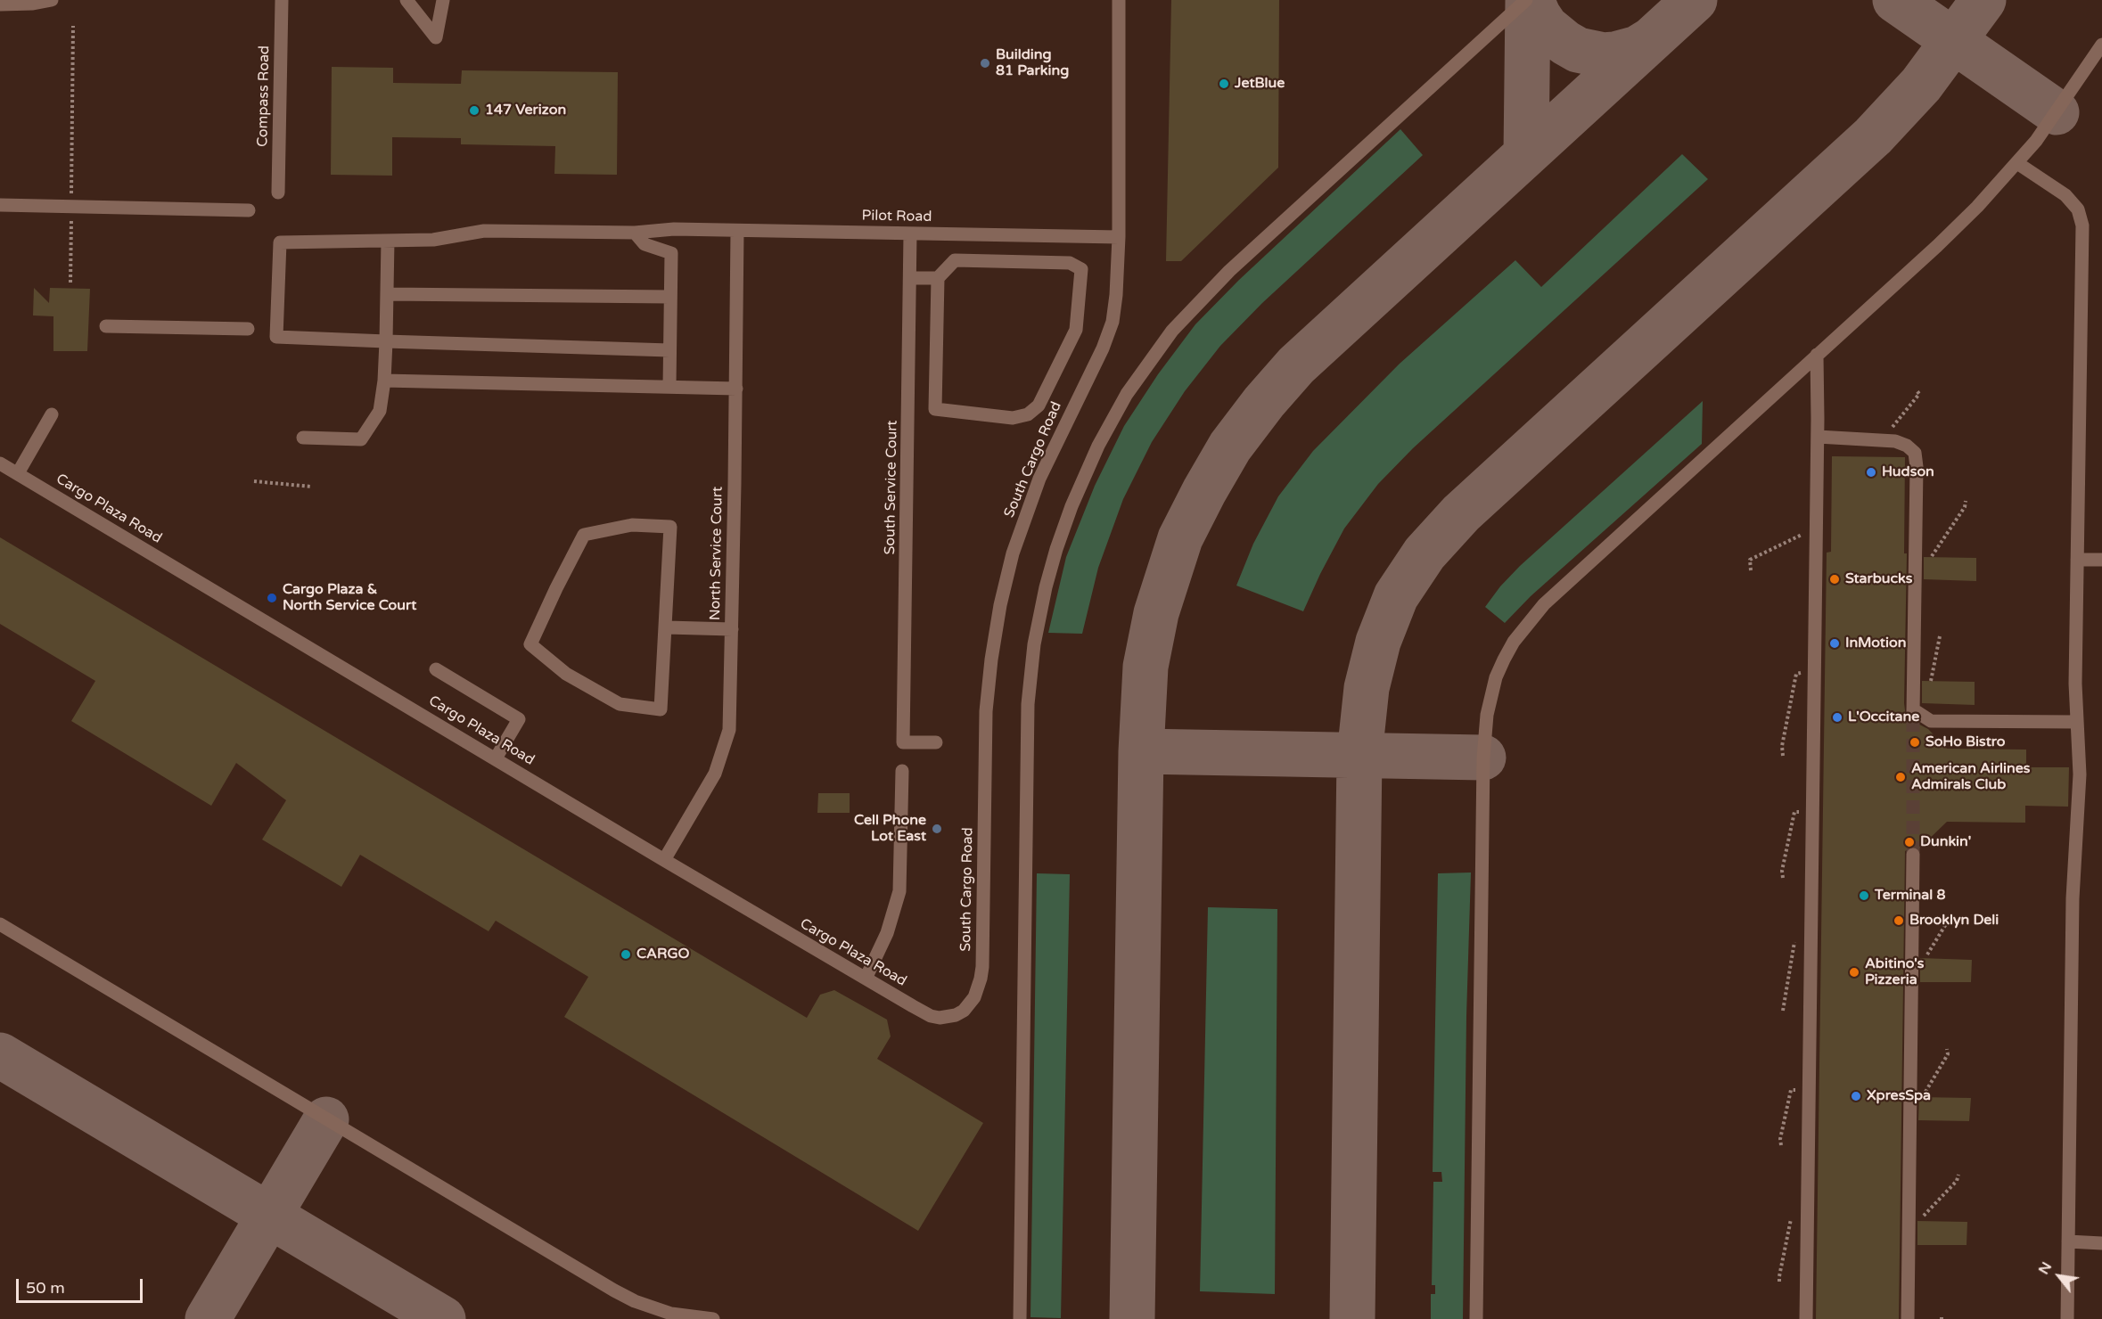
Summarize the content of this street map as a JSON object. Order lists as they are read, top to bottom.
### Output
{
  "streets": {
    "street": [
      "Compass Road",
      "Pilot Road",
      "South Cargo Road",
      "South Service Court",
      "Cargo Plaza Road",
      "North Service Court"
    ]
  },
  "crossings": [
    ["Pilot Road", "South Cargo Road"],
    ["Pilot Road", "South Service Court"],
    ["Pilot Road", "North Service Court"],
    ["South Cargo Road", "Cargo Plaza Road"],
    ["Cargo Plaza Road", "North Service Court"]
  ],
  "places": [
    "Building 81 Parking",
    "JetBlue",
    "147 Verizon",
    "Hudson",
    "Starbucks",
    "Cargo Plaza & North Service Court",
    "InMotion",
    "L'Occitane",
    "SoHo Bistro",
    "American Airlines Admirals Club",
    "Cell Phone Lot East",
    "Dunkin'",
    "Terminal 8",
    "Brooklyn Deli",
    "CARGO",
    "Abitino's Pizzeria",
    "XpresSpa"
  ],
  "scale_bar": "50 m",
  "north": "top left"
}
